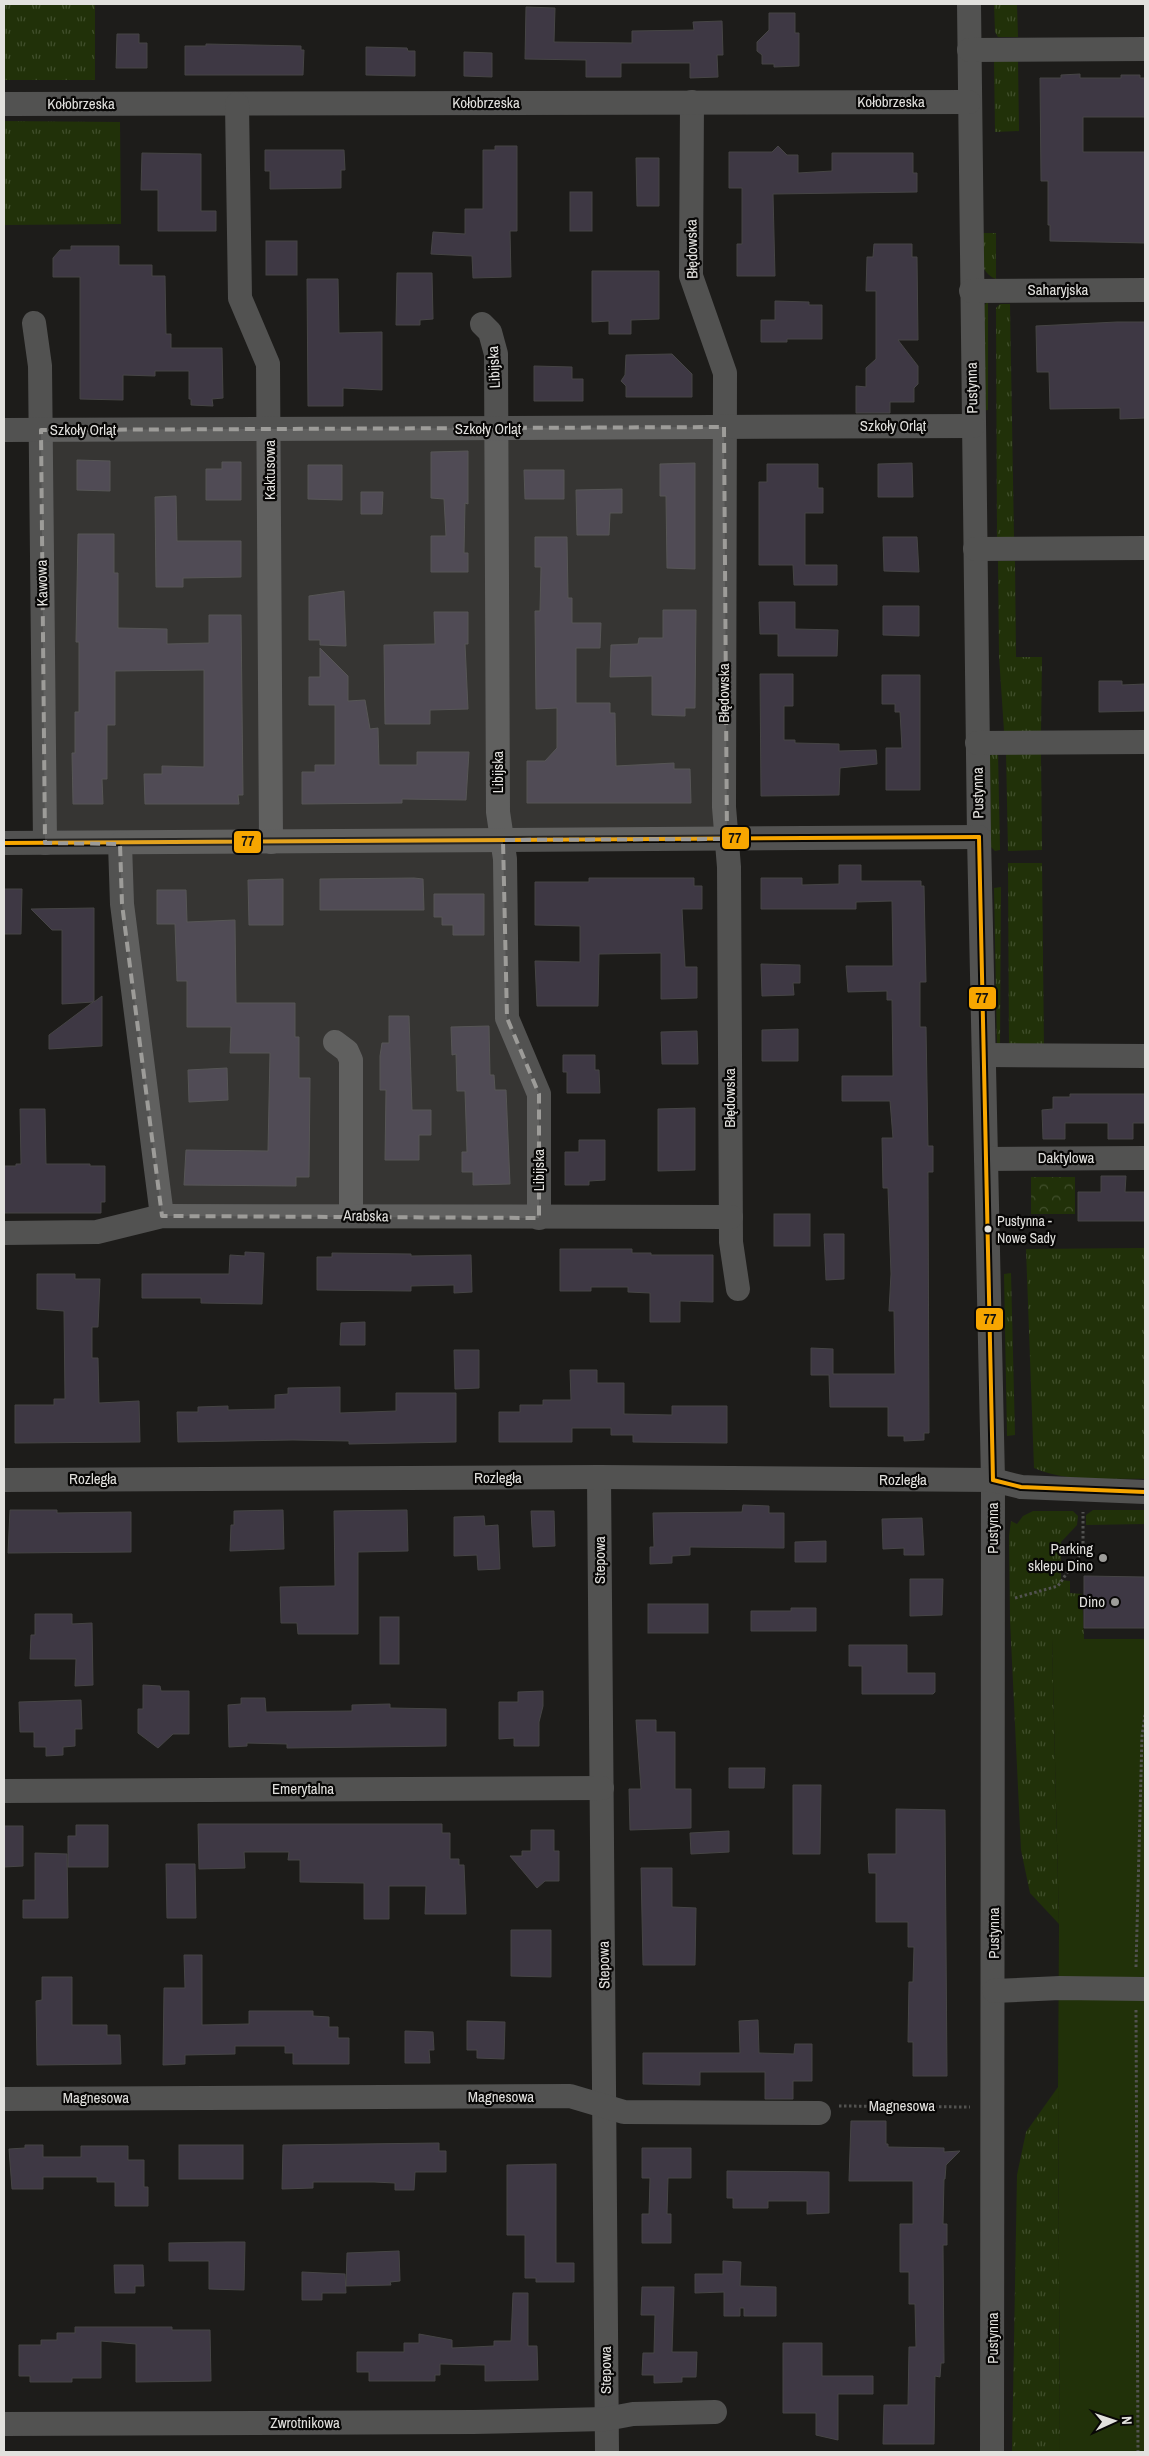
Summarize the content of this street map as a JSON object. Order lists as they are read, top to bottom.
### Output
{
  "streets": {
    "street": [
      "Kołobrzeska",
      "Błędowska",
      "Saharyjska",
      "Libijska",
      "Pustynna",
      "Szkoły Orląt",
      "Kaktusowa",
      "Kawowa",
      "Daktylowa",
      "Arabska",
      "Rozległa",
      "Stepowa",
      "Emerytalna",
      "Magnesowa",
      "Zwrotnikowa"
    ]
  },
  "crossings": [
    ["Kołobrzeska", "Błędowska"],
    ["Kołobrzeska", "Pustynna"],
    ["Kołobrzeska", "Kaktusowa"],
    ["Błędowska", "Szkoły Orląt"],
    ["Błędowska", "Arabska"],
    ["Saharyjska", "Pustynna"],
    ["Libijska", "Szkoły Orląt"],
    ["Libijska", "Arabska"],
    ["Pustynna", "Szkoły Orląt"],
    ["Pustynna", "Daktylowa"],
    ["Pustynna", "Rozległa"],
    ["Pustynna", "Magnesowa"],
    ["Szkoły Orląt", "Kaktusowa"],
    ["Szkoły Orląt", "Kawowa"],
    ["Rozległa", "Stepowa"],
    ["Stepowa", "Emerytalna"],
    ["Stepowa", "Magnesowa"],
    ["Stepowa", "Zwrotnikowa"]
  ],
  "places": ["Pustynna - Nowe Sady", "Parking sklepu Dino", "Dino"],
  "lines": ["transit line 77"],
  "north": "right"
}
